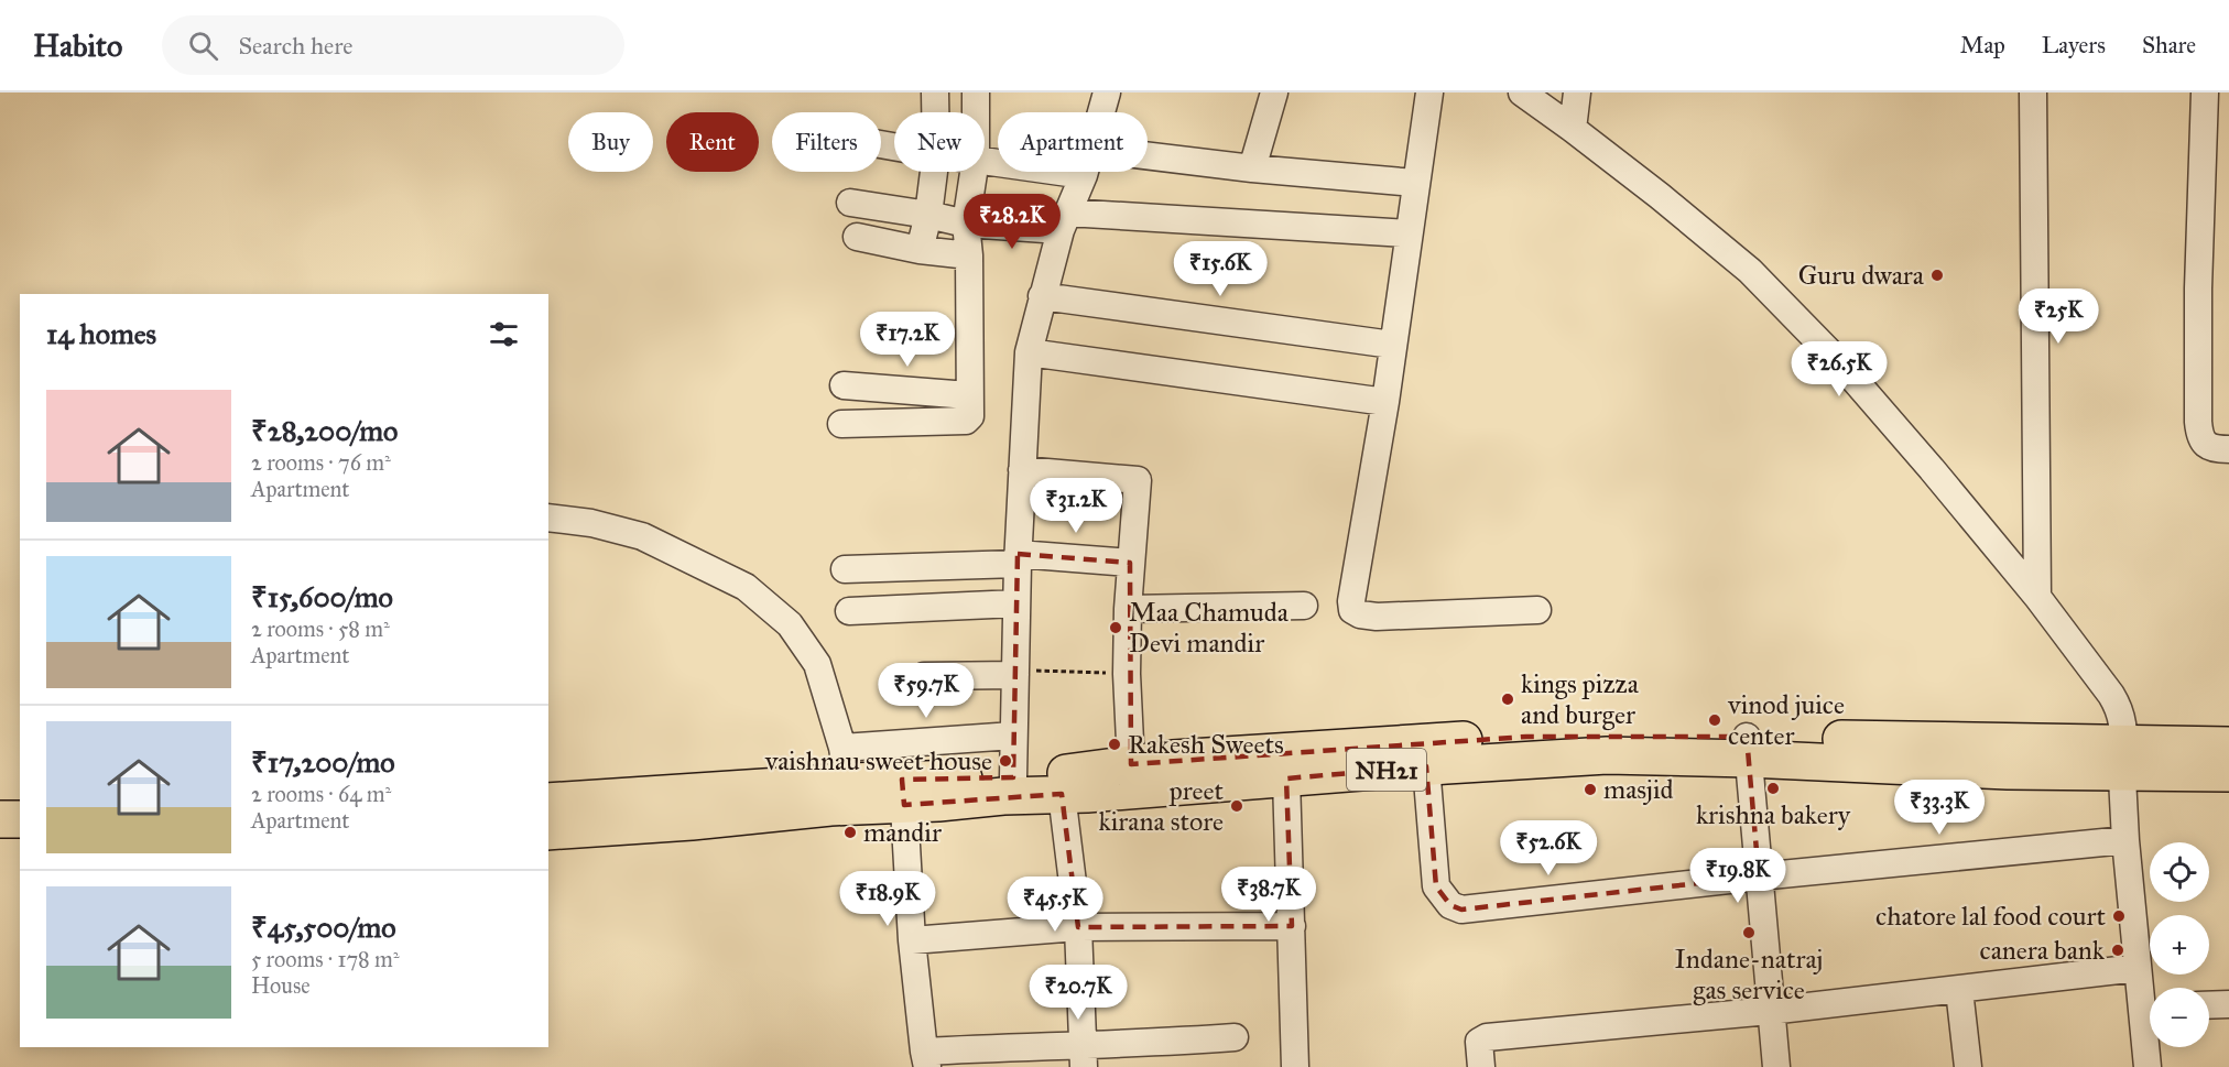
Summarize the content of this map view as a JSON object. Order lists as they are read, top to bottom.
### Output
{
  "streets": {
    "highway": ["NH21"]
  },
  "places": [
    "Guru dwara",
    "Maa Chamuda Devi mandir",
    "kings pizza and burger",
    "vinod juice center",
    "Rakesh Sweets",
    "vaishnau sweet house",
    "krishna bakery",
    "masjid",
    "preet kirana store",
    "mandir",
    "chatore lal food court",
    "Indane-natraj gas service",
    "canera bank"
  ],
  "page": {
    "header": "Habito",
    "search": "Search here",
    "nav": ["Map", "Layers", "Share"],
    "chip": [
      "Buy",
      "Rent",
      "Filters",
      "New",
      "Apartment"
    ],
    "price": [
      "₹28.2K",
      "₹15.6K",
      "₹25K",
      "₹17.2K",
      "₹26.5K",
      "₹31.2K",
      "₹59.7K",
      "₹33.3K",
      "₹52.6K",
      "₹19.8K",
      "₹38.7K",
      "₹18.9K",
      "₹45.5K",
      "₹20.7K"
    ],
    "heading": "14 homes",
    "list": [
      {
        "name": "₹28,200/mo",
        "note": "2 rooms · 76 m² · Apartment"
      },
      {
        "name": "₹15,600/mo",
        "note": "2 rooms · 58 m² · Apartment"
      },
      {
        "name": "₹17,200/mo",
        "note": "2 rooms · 64 m² · Apartment"
      },
      {
        "name": "₹45,500/mo",
        "note": "5 rooms · 178 m² · House"
      }
    ],
    "map_buttons": ["+", "−"]
  }
}
